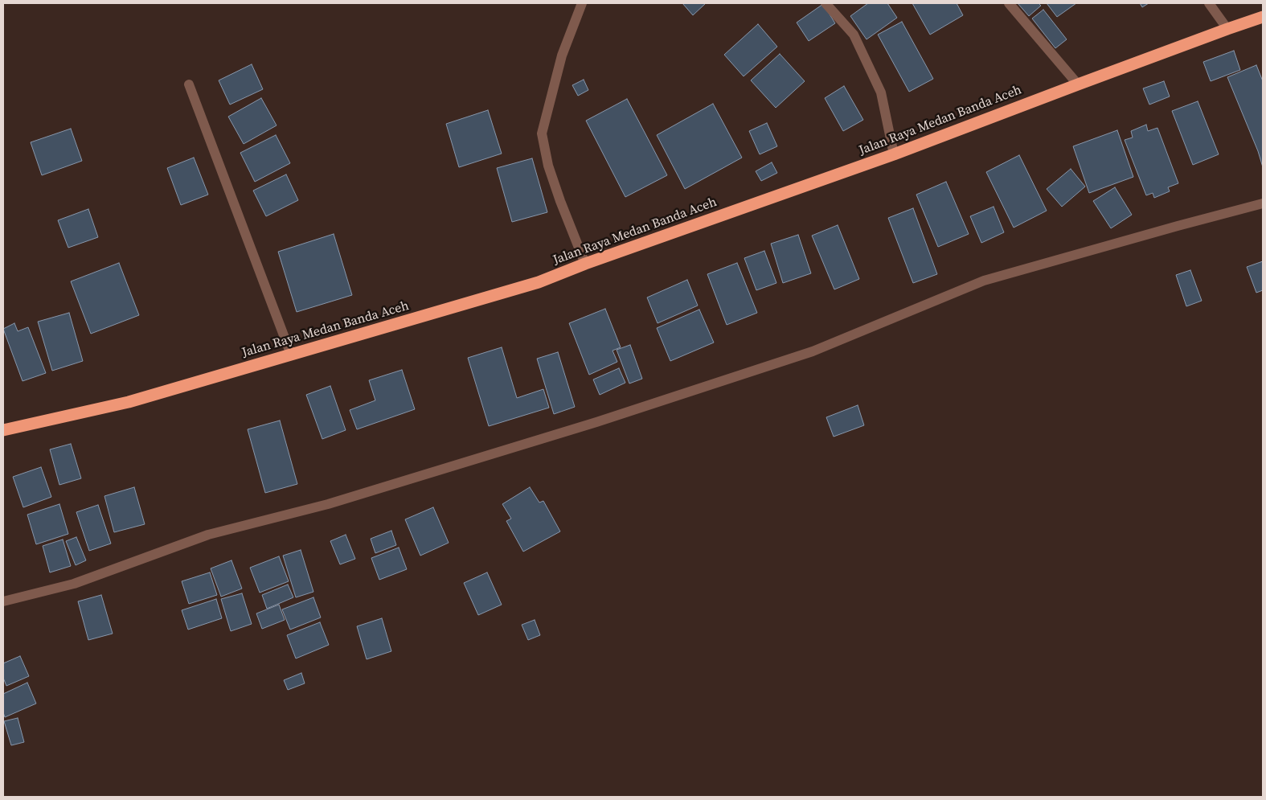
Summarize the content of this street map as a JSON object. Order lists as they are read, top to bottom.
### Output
{
  "streets": {
    "highway": ["Jalan Raya Medan Banda Aceh"]
  }
}
